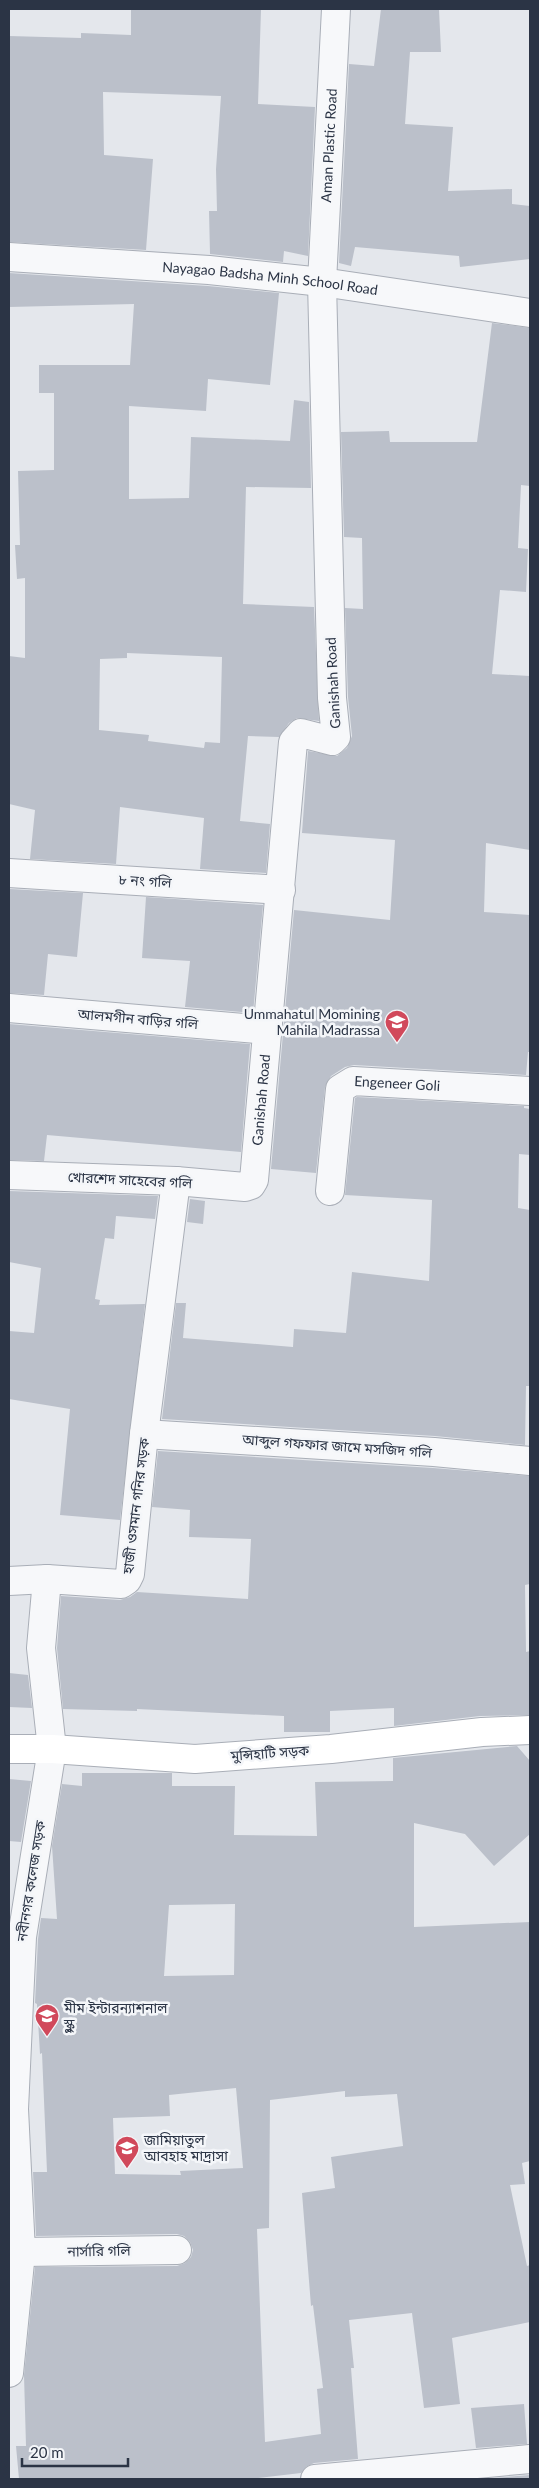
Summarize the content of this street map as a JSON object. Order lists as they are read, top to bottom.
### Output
{
  "streets": {
    "street": [
      "Aman Plastic Road",
      "Nayagao Badsha Minh School Road",
      "Ganishah Road",
      "৮ নং গলি",
      "আলমগীন বাড়ির গলি",
      "Engeneer Goli",
      "খোরশেদ সাহেবের গলি",
      "আব্দুল গফফার জামে মসজিদ গলি",
      "হাজী ওসমান গনির সড়ক",
      "মুন্সিহাটি সড়ক",
      "নবীনগর কলেজ সড়ক",
      "নার্সারি গলি"
    ]
  },
  "crossings": [
    ["Aman Plastic Road", "Nayagao Badsha Minh School Road"],
    ["Aman Plastic Road", "Ganishah Road"],
    ["Nayagao Badsha Minh School Road", "Ganishah Road"],
    ["Ganishah Road", "৮ নং গলি"],
    ["Ganishah Road", "আলমগীন বাড়ির গলি"],
    ["Ganishah Road", "খোরশেদ সাহেবের গলি"],
    ["খোরশেদ সাহেবের গলি", "হাজী ওসমান গনির সড়ক"],
    ["আব্দুল গফফার জামে মসজিদ গলি", "হাজী ওসমান গনির সড়ক"],
    ["মুন্সিহাটি সড়ক", "নবীনগর কলেজ সড়ক"],
    ["নবীনগর কলেজ সড়ক", "নার্সারি গলি"]
  ],
  "places": {
    "school or university": ["Ummahatul Momining Mahila Madrassa", "মীম ইন্টারন্যাশনাল স্কুল", "জামিয়াতুল আবহাহ মাদ্রাসা"]
  },
  "scale_bar": "20 m"
}
